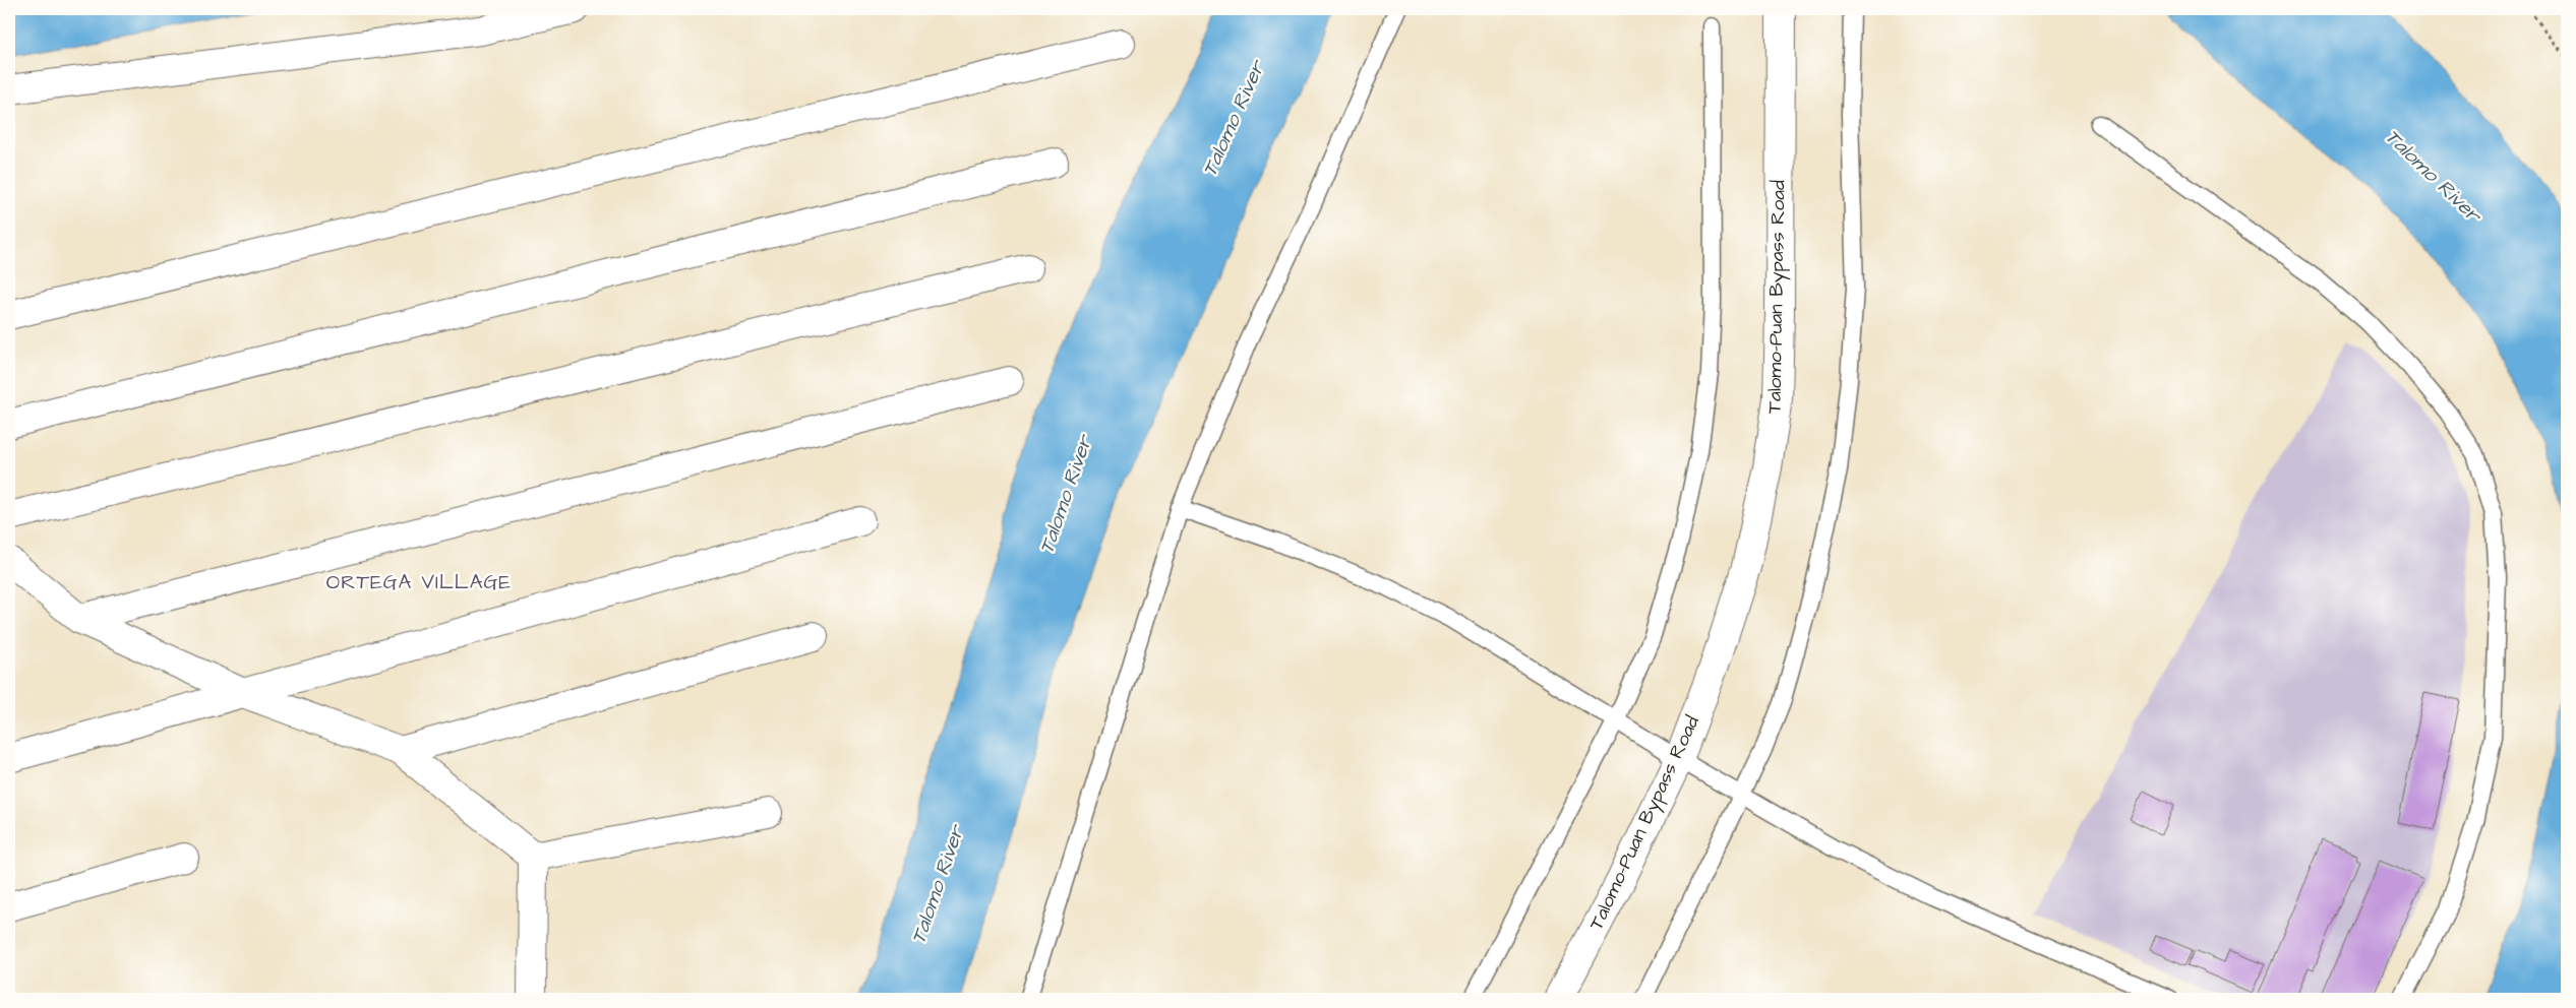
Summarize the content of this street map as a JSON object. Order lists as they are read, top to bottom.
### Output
{
  "streets": {
    "main road": ["Talomo-Puan Bypass Road"]
  },
  "districts": ["ORTEGA VILLAGE"],
  "water": ["Talomo River"]
}
